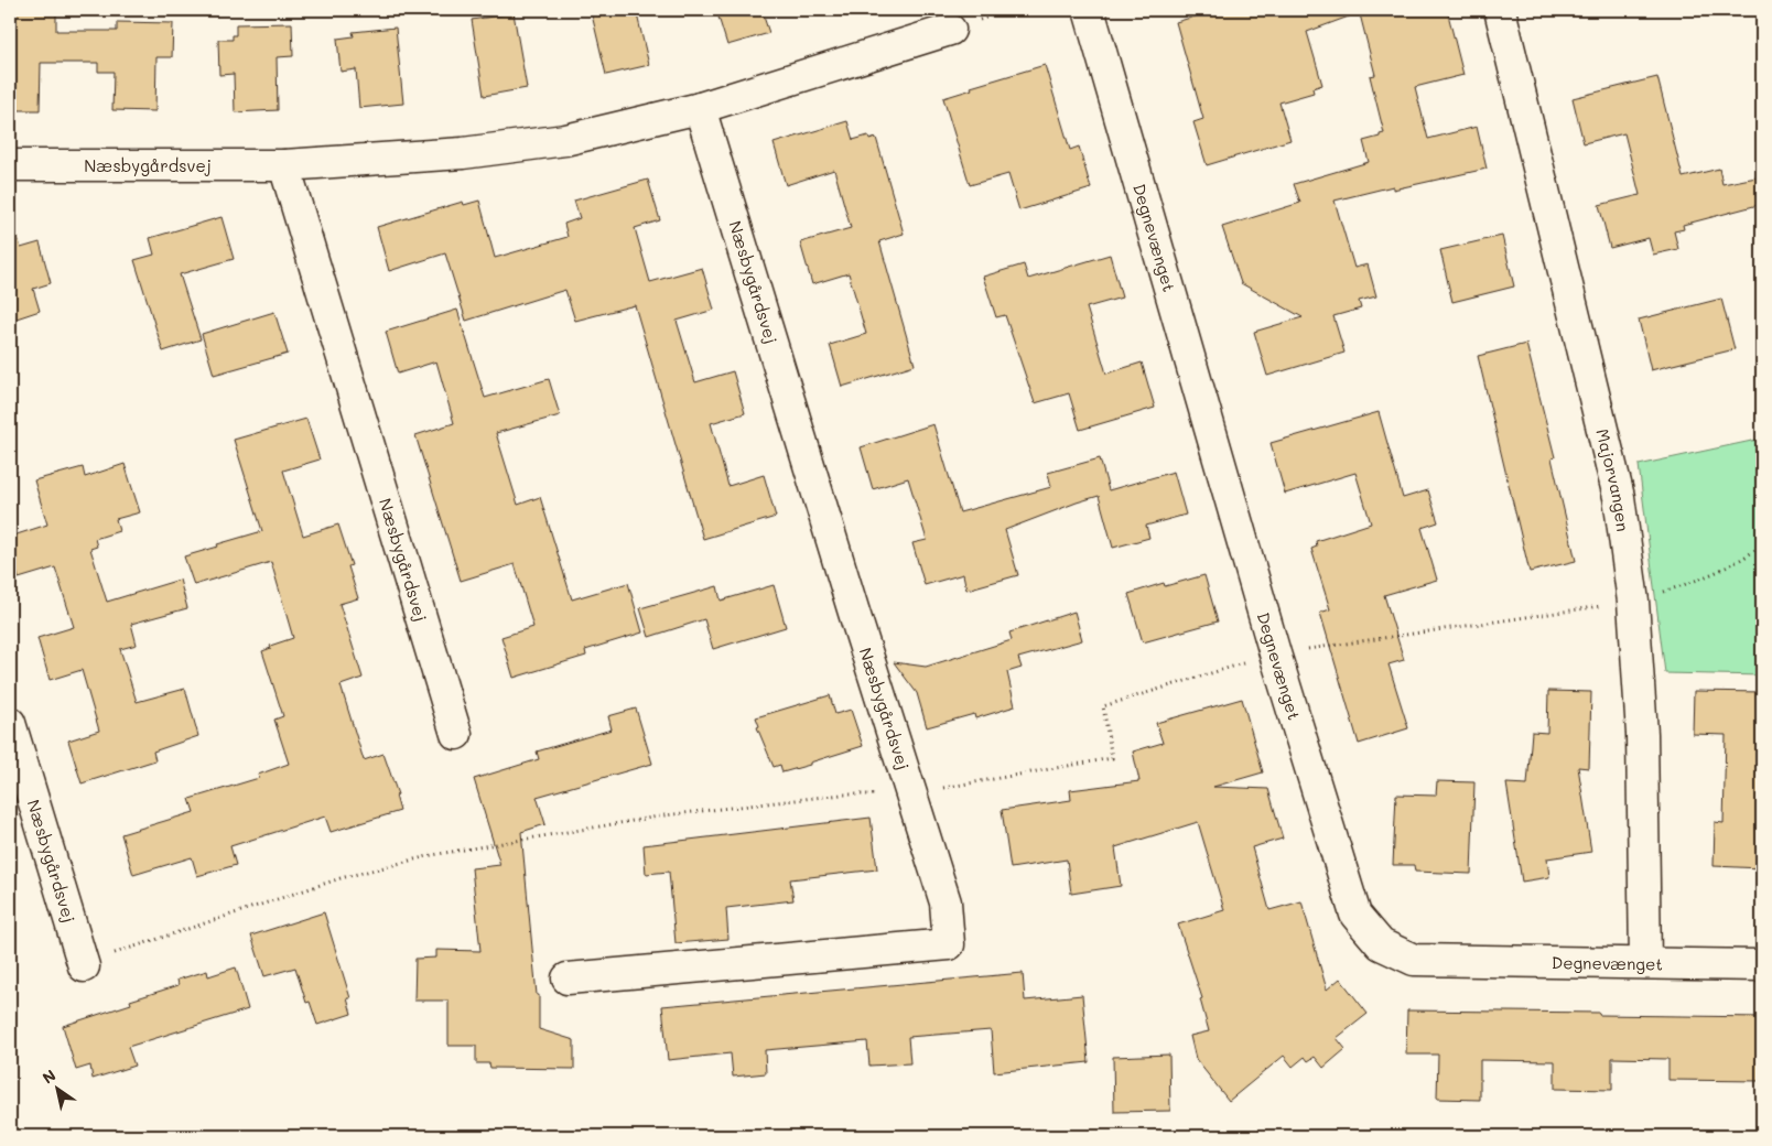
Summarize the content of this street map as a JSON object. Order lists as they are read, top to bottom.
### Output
{
  "streets": {
    "street": ["Næsbygårdsvej", "Degnevænget", "Majorvangen"]
  },
  "crossings": [
    ["Degnevænget", "Majorvangen"]
  ],
  "north": "top left"
}
